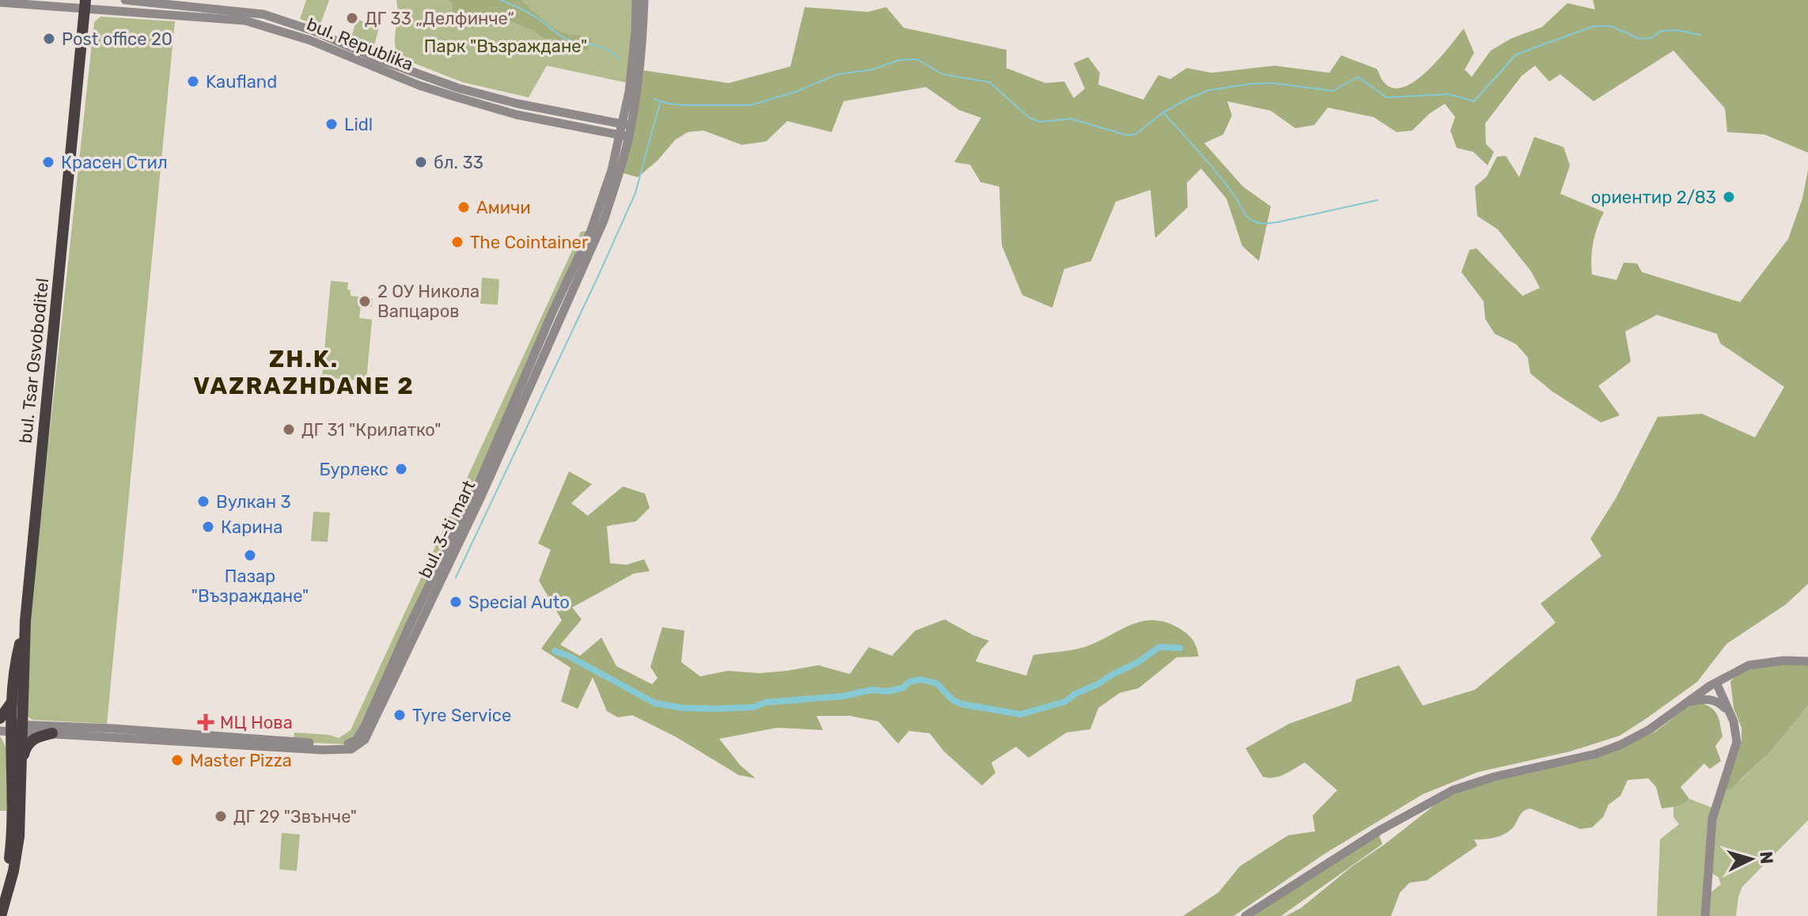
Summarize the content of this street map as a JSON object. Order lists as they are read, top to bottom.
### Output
{
  "streets": {
    "main road": ["bul. Tsar Osvoboditel"],
    "street": ["bul. Republika", "bul. 3-ti mart"]
  },
  "crossings": [
    ["bul. Republika", "bul. Tsar Osvoboditel"],
    ["bul. Republika", "bul. 3-ti mart"],
    ["bul. Tsar Osvoboditel", "bul. 3-ti mart"]
  ],
  "districts": ["ZH.K. VAZRAZHDANE 2"],
  "parks": ["Парк \"Възраждане\""],
  "places": {
    "other": [
      "ДГ 33 „Делфинче“",
      "Post office 20",
      "Kaufland",
      "Lidl",
      "Красен Стил",
      "бл. 33",
      "ориентир 2/83",
      "Амичи",
      "The Cointainer",
      "2 ОУ Никола Вапцаров",
      "ДГ 31 \"Крилатко\"",
      "Бурлекс",
      "Вулкан 3",
      "Карина",
      "Пазар \"Възраждане\"",
      "Special Auto",
      "Tyre Service",
      "Master Pizza",
      "ДГ 29 \"Звънче\""
    ],
    "health": ["МЦ Нова"]
  },
  "north": "right"
}
